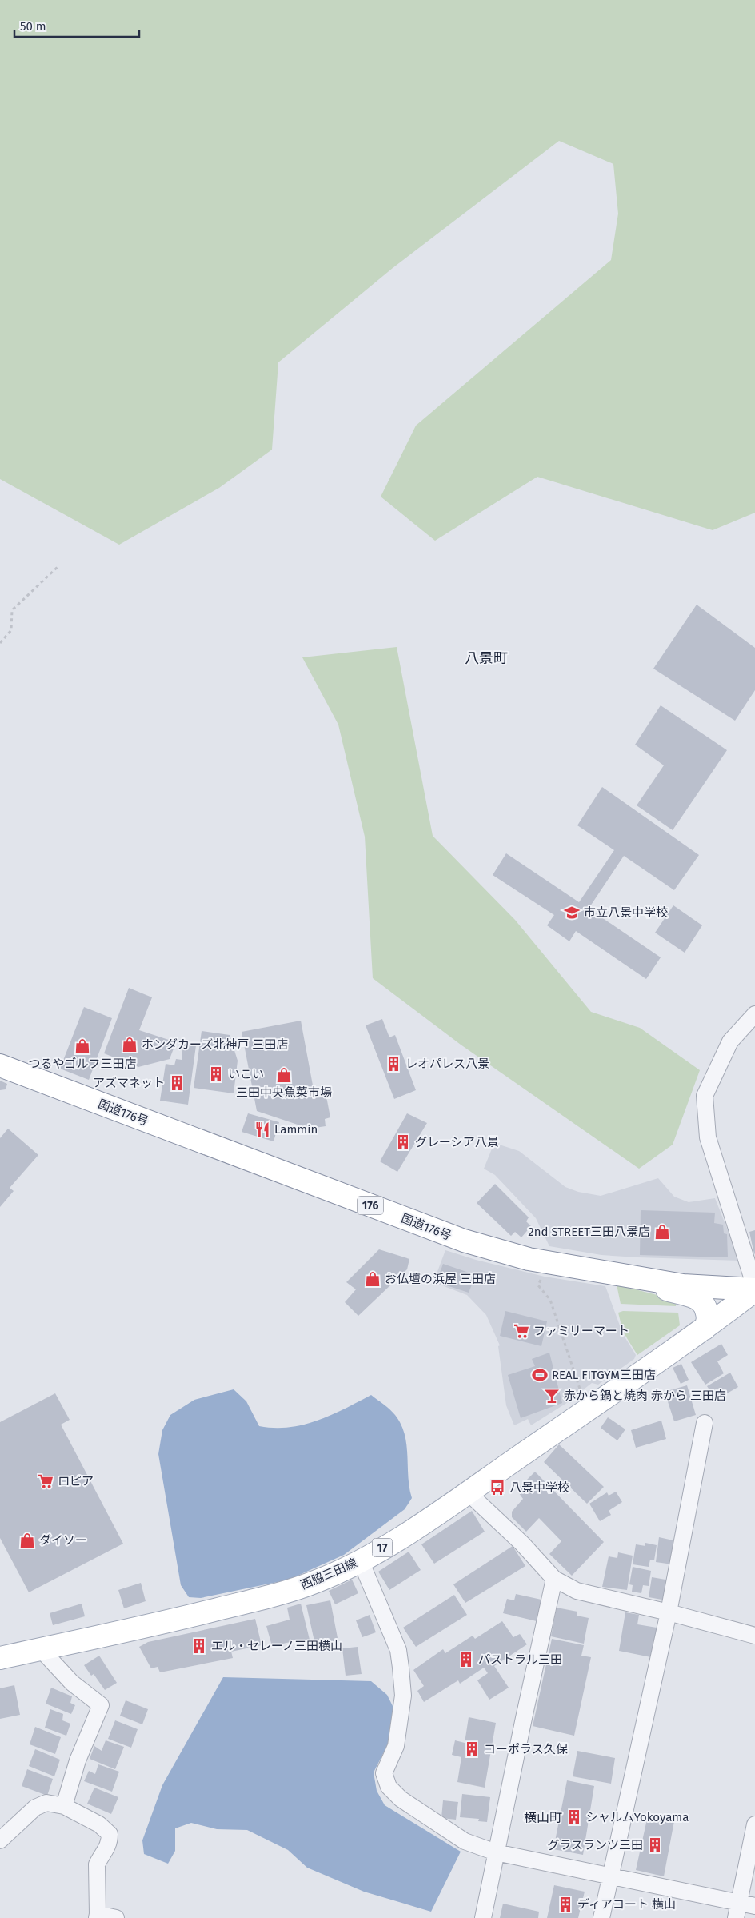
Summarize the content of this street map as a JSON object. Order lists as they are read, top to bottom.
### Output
{
  "streets": {
    "main road": [
      "国道176号",
      "176",
      "17",
      "西脇三田線"
    ]
  },
  "crossings": [
    ["国道176号", "西脇三田線"]
  ],
  "districts": ["八景町", "横山町"],
  "places": {
    "school or university": ["市立八景中学校"],
    "shop": [
      "ホンダカーズ北神戸 三田店",
      "つるやゴルフ三田店",
      "三田中央魚菜市場",
      "2nd STREET三田八景店",
      "お仏壇の浜屋 三田店",
      "ダイソー"
    ],
    "building": [
      "レオパレス八景",
      "いこい",
      "アズマネット",
      "グレーシア八景",
      "エル・セレーノ三田横山",
      "パストラル三田",
      "コーポラス久保",
      "シャルムYokoyama",
      "グラスランツ三田",
      "ディアコート 横山"
    ],
    "restaurant": ["Lammin"],
    "supermarket": ["ファミリーマート", "ロピア"],
    "sports": ["REAL FITGYM三田店"],
    "bar": ["赤から鍋と焼肉 赤から 三田店"],
    "bus stop": ["八景中学校"]
  },
  "scale_bar": "50 m"
}
